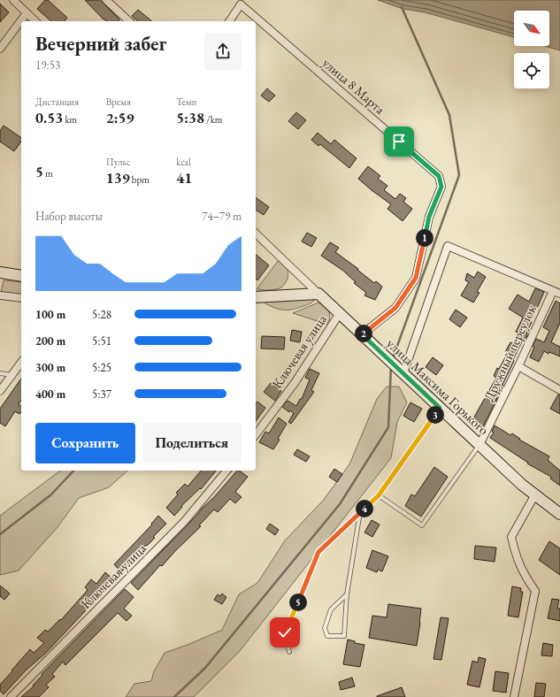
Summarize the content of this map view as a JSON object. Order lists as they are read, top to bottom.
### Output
{
  "streets": {
    "street": [
      "улица 8 Марта",
      "Ключевая улица",
      "Дружный переулок",
      "улица Максима Горького"
    ]
  },
  "crossings": [
    ["улица 8 Марта", "улица Максима Горького"],
    ["Ключевая улица", "улица Максима Горького"],
    ["Дружный переулок", "улица Максима Горького"]
  ],
  "north": "bottom right",
  "page": {
    "heading": ["Вечерний забег", "19:53"],
    "stats": [
      ["Дистанция", "0.53 km"],
      ["Время", "2:59"],
      ["Темп", "5:38 /km"],
      ["5 m"],
      ["Пульс", "139 bpm"],
      ["kcal", "41"]
    ],
    "chart": ["Набор высоты", "74–79 m"],
    "pins": [
      "1",
      "2",
      "3",
      "4",
      "5"
    ],
    "list": [
      {
        "name": "100 m",
        "note": "5:28"
      },
      {
        "name": "200 m",
        "note": "5:51"
      },
      {
        "name": "300 m",
        "note": "5:25"
      },
      {
        "name": "400 m",
        "note": "5:37"
      }
    ],
    "buttons": ["Сохранить", "Поделиться"]
  }
}
